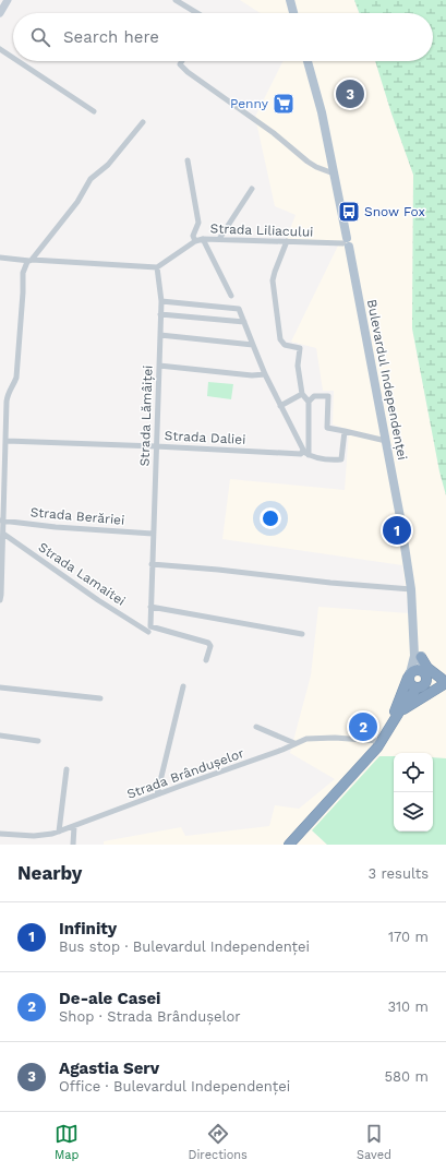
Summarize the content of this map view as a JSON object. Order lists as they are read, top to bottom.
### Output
{
  "streets": {
    "highway": ["Bulevardul Independenței"],
    "street": [
      "Strada Liliacului",
      "Strada Lămâiței",
      "Strada Daliei",
      "Strada Berăriei",
      "Strada Lamaitei",
      "Strada Brândușelor"
    ]
  },
  "crossings": [
    ["Strada Liliacului", "Bulevardul Independenței"],
    ["Strada Liliacului", "Strada Lămâiței"],
    ["Bulevardul Independenței", "Strada Brândușelor"],
    ["Strada Lămâiței", "Strada Daliei"],
    ["Strada Lămâiței", "Strada Berăriei"],
    ["Strada Lămâiței", "Strada Lamaitei"]
  ],
  "places": {
    "supermarket": ["Penny"],
    "bus stop": ["Snow Fox"]
  },
  "page": {
    "search": "Search here",
    "pins": ["3", "1", "2"],
    "heading": ["Nearby", "3 results"],
    "list": [
      {
        "mark": "1",
        "name": "Infinity",
        "note": "Bus stop · Bulevardul Independenței",
        "value": "170 m"
      },
      {
        "mark": "2",
        "name": "De-ale Casei",
        "note": "Shop · Strada Brândușelor",
        "value": "310 m"
      },
      {
        "mark": "3",
        "name": "Agastia Serv",
        "note": "Office · Bulevardul Independenței",
        "value": "580 m"
      }
    ],
    "nav": ["Map", "Directions", "Saved"]
  }
}
